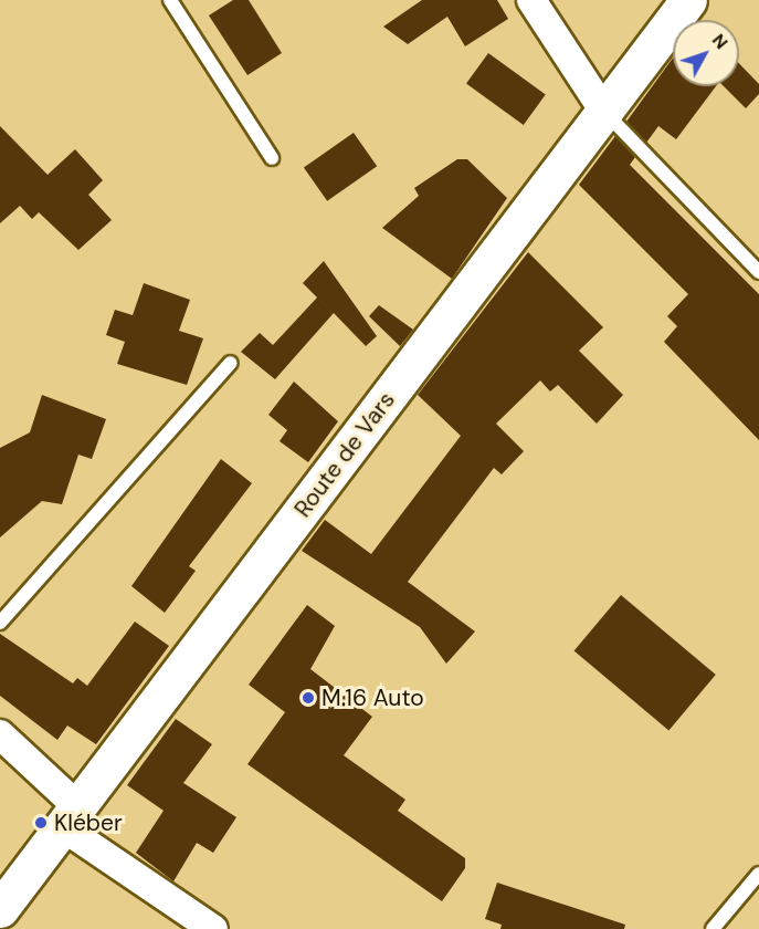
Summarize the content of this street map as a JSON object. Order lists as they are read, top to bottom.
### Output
{
  "streets": {
    "main road": ["Route de Vars"]
  },
  "places": ["M.16 Auto", "Kléber"],
  "north": "top right"
}
